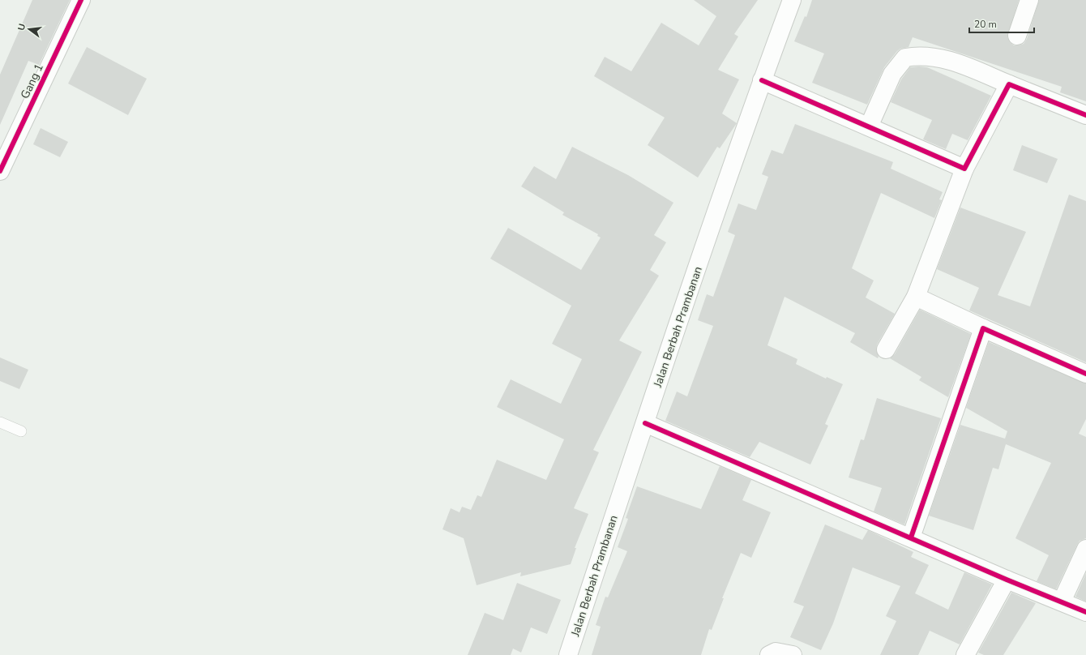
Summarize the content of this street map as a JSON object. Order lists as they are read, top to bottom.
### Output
{
  "streets": {
    "street": ["Gang 1", "Jalan Berbah Prambanan"]
  },
  "scale_bar": "20 m",
  "north": "left"
}
